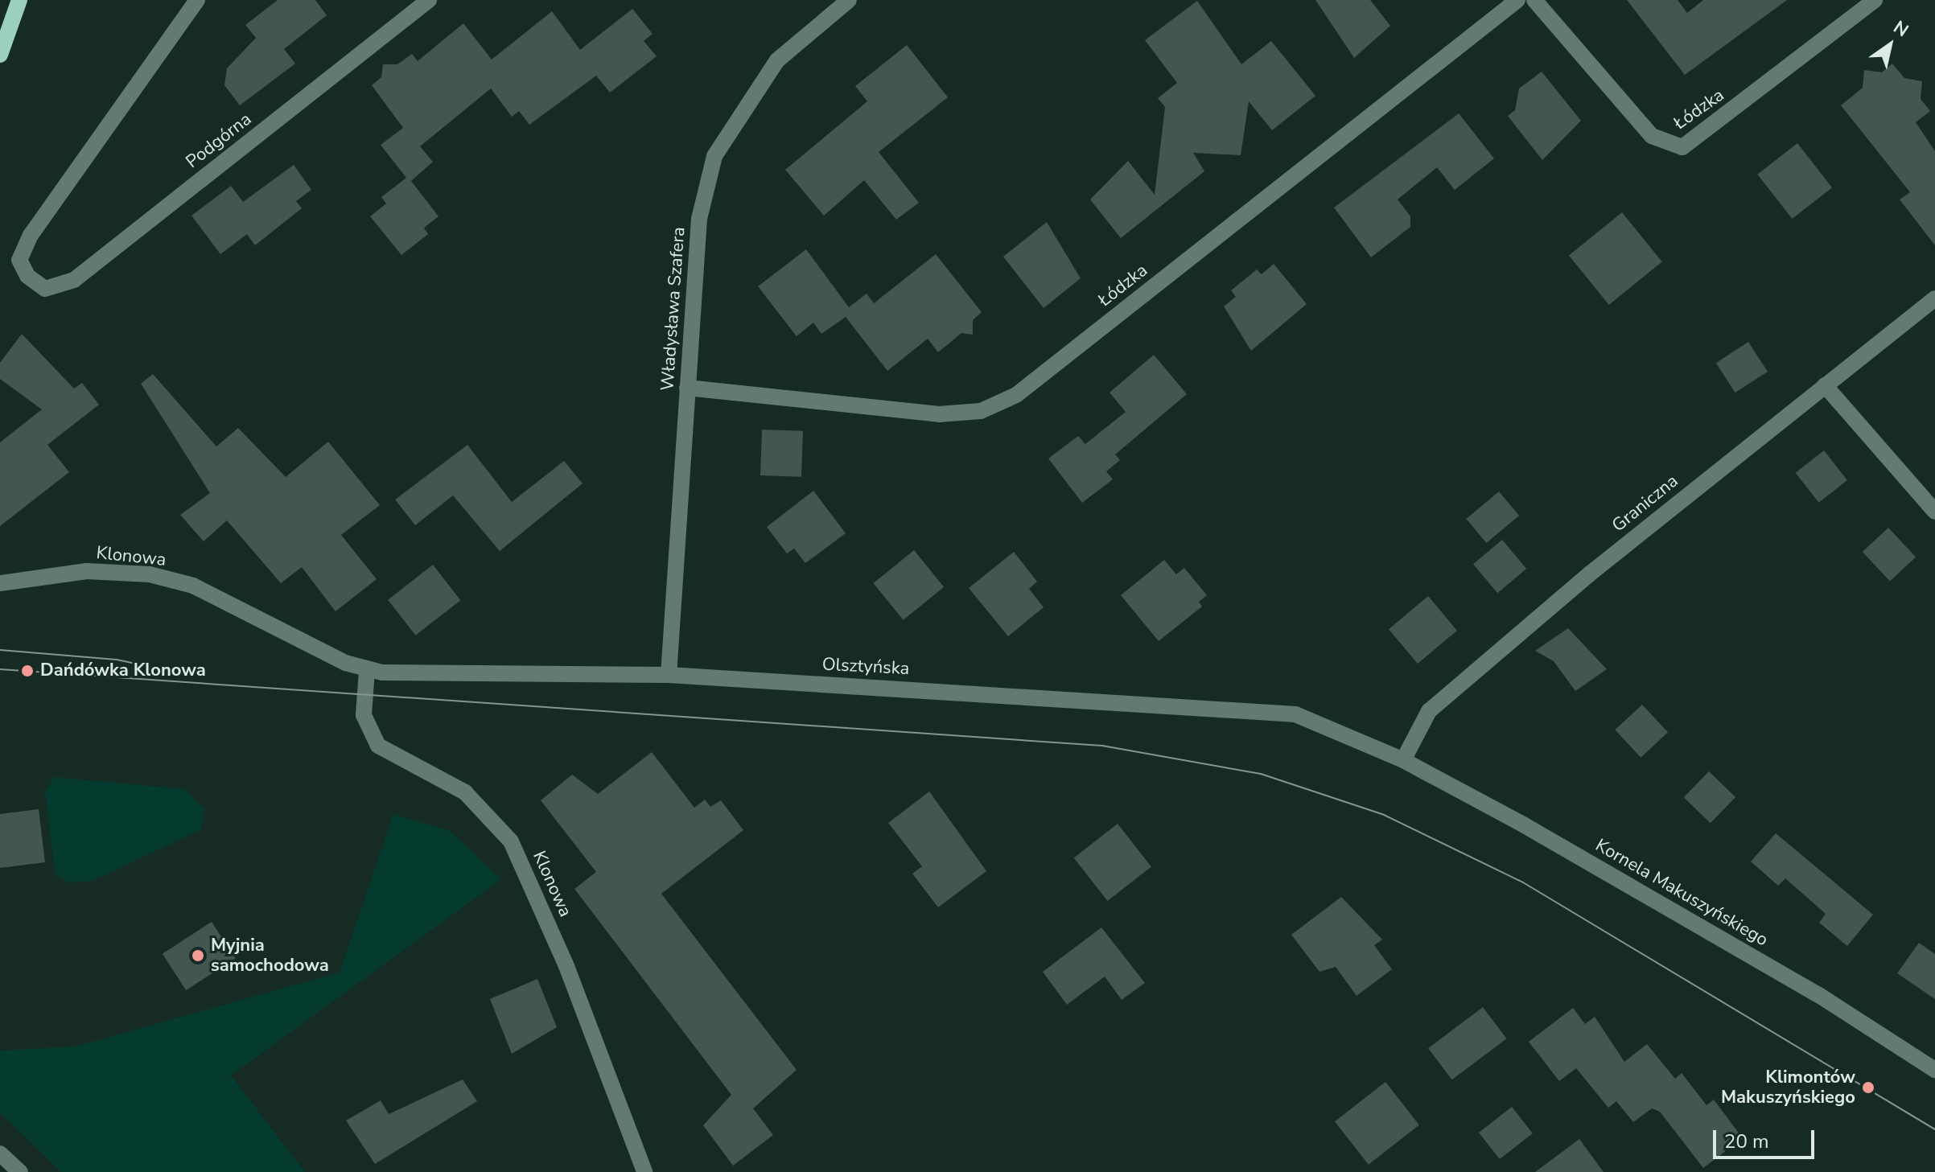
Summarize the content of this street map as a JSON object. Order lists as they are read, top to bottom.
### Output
{
  "streets": {
    "street": [
      "Łódzka",
      "Podgórna",
      "Władysława Szafera",
      "Graniczna",
      "Klonowa",
      "Olsztyńska",
      "Kornela Makuszyńskiego"
    ]
  },
  "crossings": [
    ["Łódzka", "Władysława Szafera"],
    ["Władysława Szafera", "Olsztyńska"],
    ["Graniczna", "Olsztyńska"],
    ["Graniczna", "Kornela Makuszyńskiego"],
    ["Klonowa", "Olsztyńska"],
    ["Olsztyńska", "Kornela Makuszyńskiego"]
  ],
  "places": ["Dańdówka Klonowa", "Myjnia samochodowa", "Klimontów Makuszyńskiego"],
  "scale_bar": "20 m",
  "north": "top right"
}
